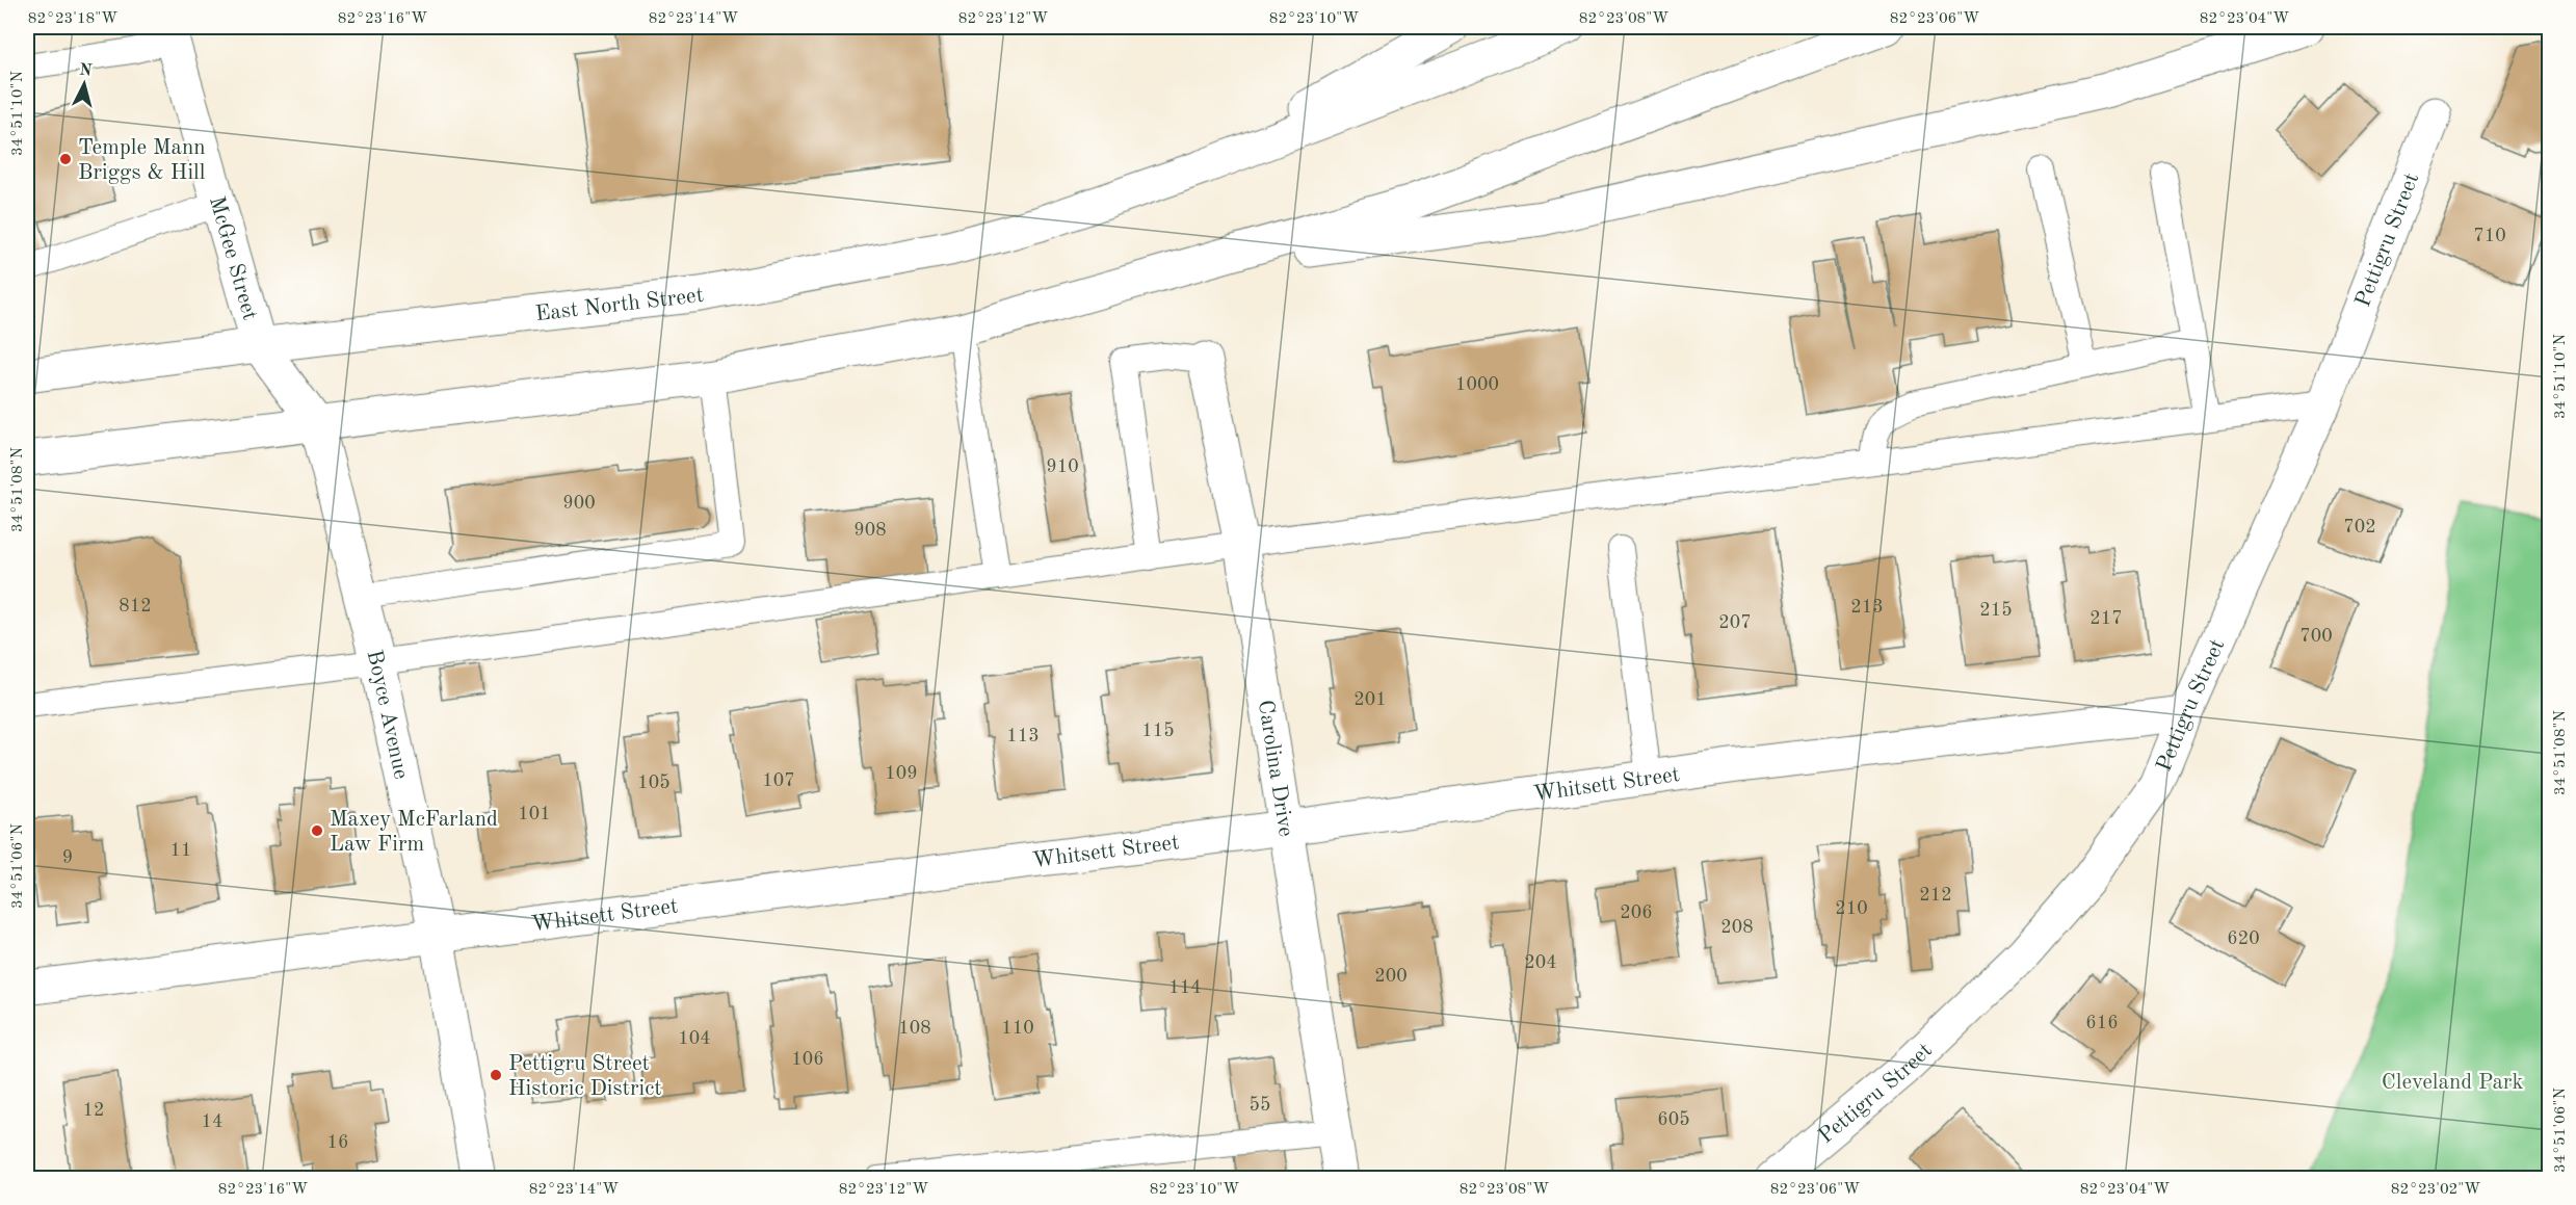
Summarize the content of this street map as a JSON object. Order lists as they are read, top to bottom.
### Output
{
  "streets": {
    "main road": [
      "Pettigru Street",
      "McGee Street",
      "East North Street",
      "Boyce Avenue",
      "Carolina Drive",
      "Whitsett Street"
    ]
  },
  "crossings": [
    ["Pettigru Street", "Whitsett Street"],
    ["McGee Street", "East North Street"],
    ["McGee Street", "Boyce Avenue"],
    ["East North Street", "Boyce Avenue"],
    ["Boyce Avenue", "Whitsett Street"],
    ["Carolina Drive", "Whitsett Street"]
  ],
  "parks": ["Cleveland Park"],
  "places": ["Temple Mann Briggs & Hill", "Maxey McFarland Law Firm", "Pettigru Street Historic District"],
  "house_numbers": [
    "710",
    "1000",
    "910",
    "900",
    "702",
    "908",
    "812",
    "213",
    "215",
    "217",
    "207",
    "700",
    "201",
    "115",
    "113",
    "109",
    "107",
    "105",
    "101",
    "11",
    "9",
    "212",
    "210",
    "206",
    "208",
    "620",
    "204",
    "200",
    "114",
    "616",
    "108",
    "110",
    "104",
    "106",
    "55",
    "12",
    "605",
    "14",
    "16"
  ],
  "north": "top",
  "coordinates": [
    "82°23'18\"W",
    "82°23'16\"W",
    "82°23'14\"W",
    "82°23'12\"W",
    "82°23'10\"W",
    "82°23'08\"W",
    "82°23'06\"W",
    "82°23'04\"W",
    "34°51'10\"N",
    "34°51'08\"N",
    "34°51'06\"N",
    "82°23'02\"W"
  ]
}
